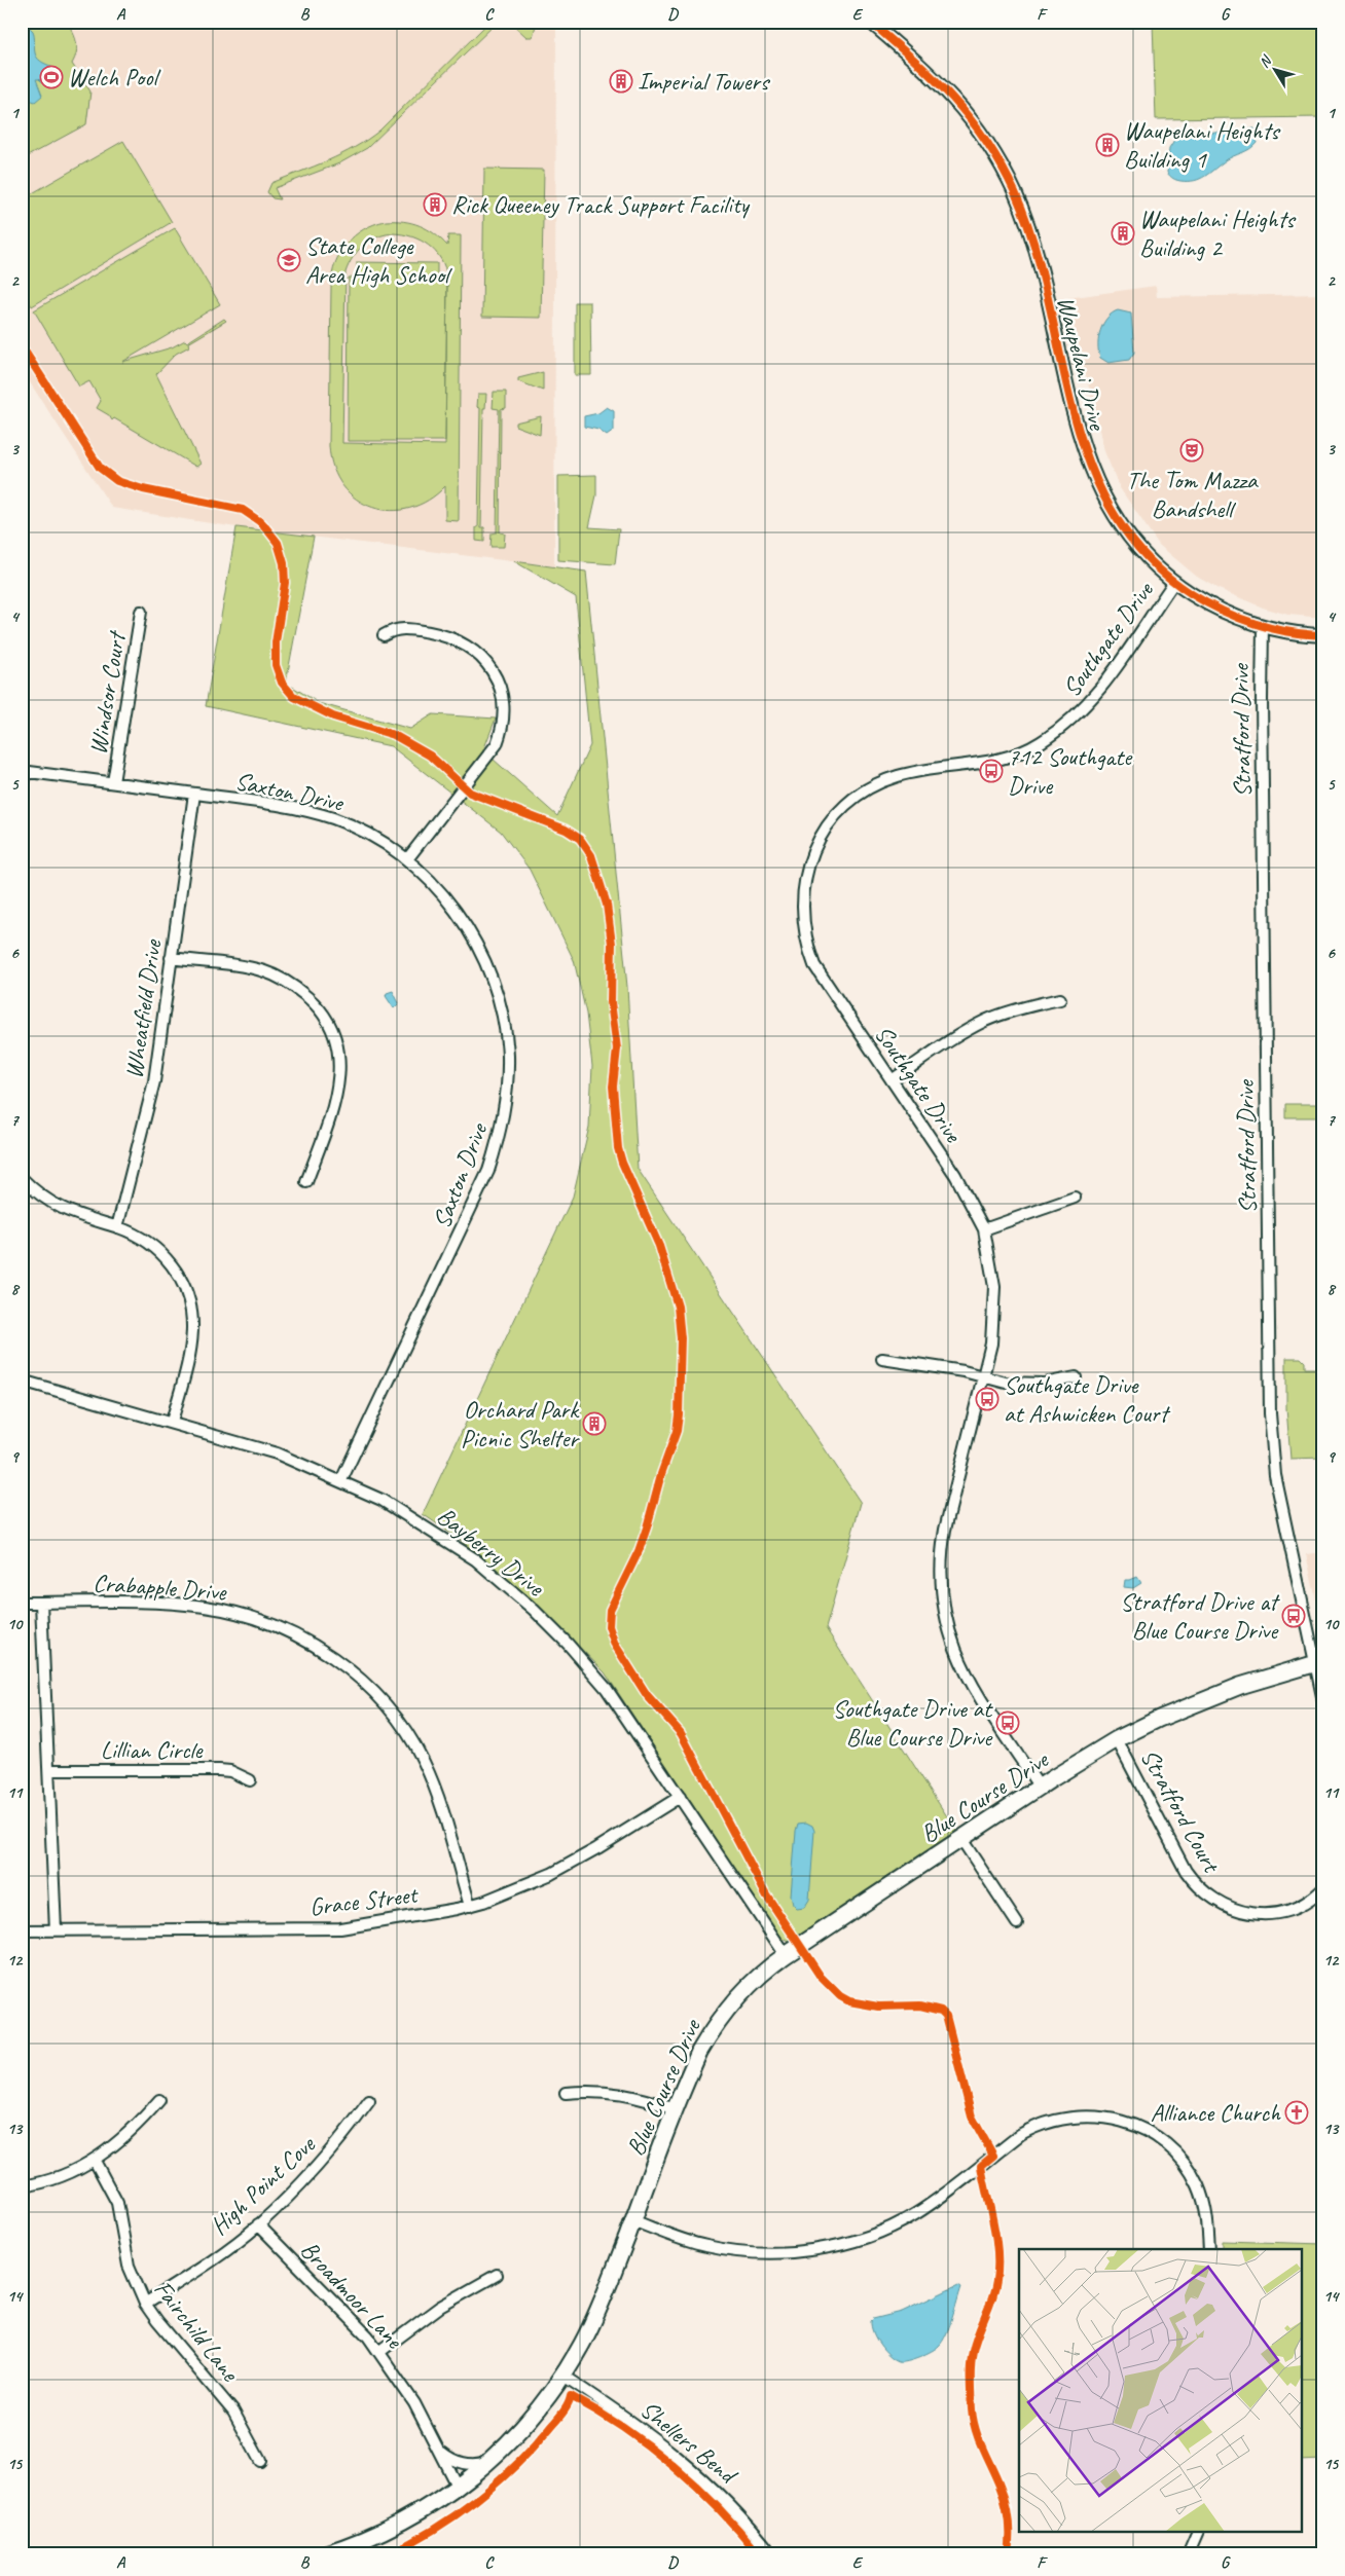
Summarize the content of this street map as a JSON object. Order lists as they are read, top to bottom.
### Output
{
  "streets": {
    "main road": ["Blue Course Drive"],
    "street": [
      "Waupelani Drive",
      "Southgate Drive",
      "Windsor Court",
      "Stratford Drive",
      "Saxton Drive",
      "Wheatfield Drive",
      "Bayberry Drive",
      "Crabapple Drive",
      "Lillian Circle",
      "Stratford Court",
      "Grace Street",
      "High Point Cove",
      "Broadmoor Lane",
      "Fairchild Lane",
      "Shellers Bend"
    ]
  },
  "crossings": [
    ["Waupelani Drive", "Southgate Drive"],
    ["Waupelani Drive", "Stratford Drive"],
    ["Southgate Drive", "Blue Course Drive"],
    ["Windsor Court", "Saxton Drive"],
    ["Stratford Drive", "Blue Course Drive"],
    ["Saxton Drive", "Wheatfield Drive"],
    ["Saxton Drive", "Bayberry Drive"],
    ["Bayberry Drive", "Blue Course Drive"],
    ["Bayberry Drive", "Grace Street"],
    ["Crabapple Drive", "Grace Street"],
    ["Blue Course Drive", "Stratford Court"],
    ["Blue Course Drive", "Broadmoor Lane"],
    ["Blue Course Drive", "Shellers Bend"],
    ["High Point Cove", "Broadmoor Lane"],
    ["High Point Cove", "Fairchild Lane"]
  ],
  "places": {
    "sports": ["Welch Pool"],
    "building": [
      "Imperial Towers",
      "Waupelani Heights Building 1",
      "Rick Queeney Track Support Facility",
      "Waupelani Heights Building 2",
      "Orchard Park Picnic Shelter"
    ],
    "school or university": ["State College Area High School"],
    "theatre": ["The Tom Mazza Bandshell"],
    "bus stop": [
      "712 Southgate Drive",
      "Southgate Drive at Ashwicken Court",
      "Stratford Drive at Blue Course Drive",
      "Southgate Drive at Blue Course Drive"
    ],
    "church": ["Alliance Church"]
  },
  "north": "top left",
  "grid": {
    "columns": [
      "A",
      "B",
      "C",
      "D",
      "E",
      "F",
      "G"
    ],
    "rows": [
      "1",
      "2",
      "3",
      "4",
      "5",
      "6",
      "7",
      "8",
      "9",
      "10",
      "11",
      "12",
      "13",
      "14",
      "15"
    ]
  }
}
